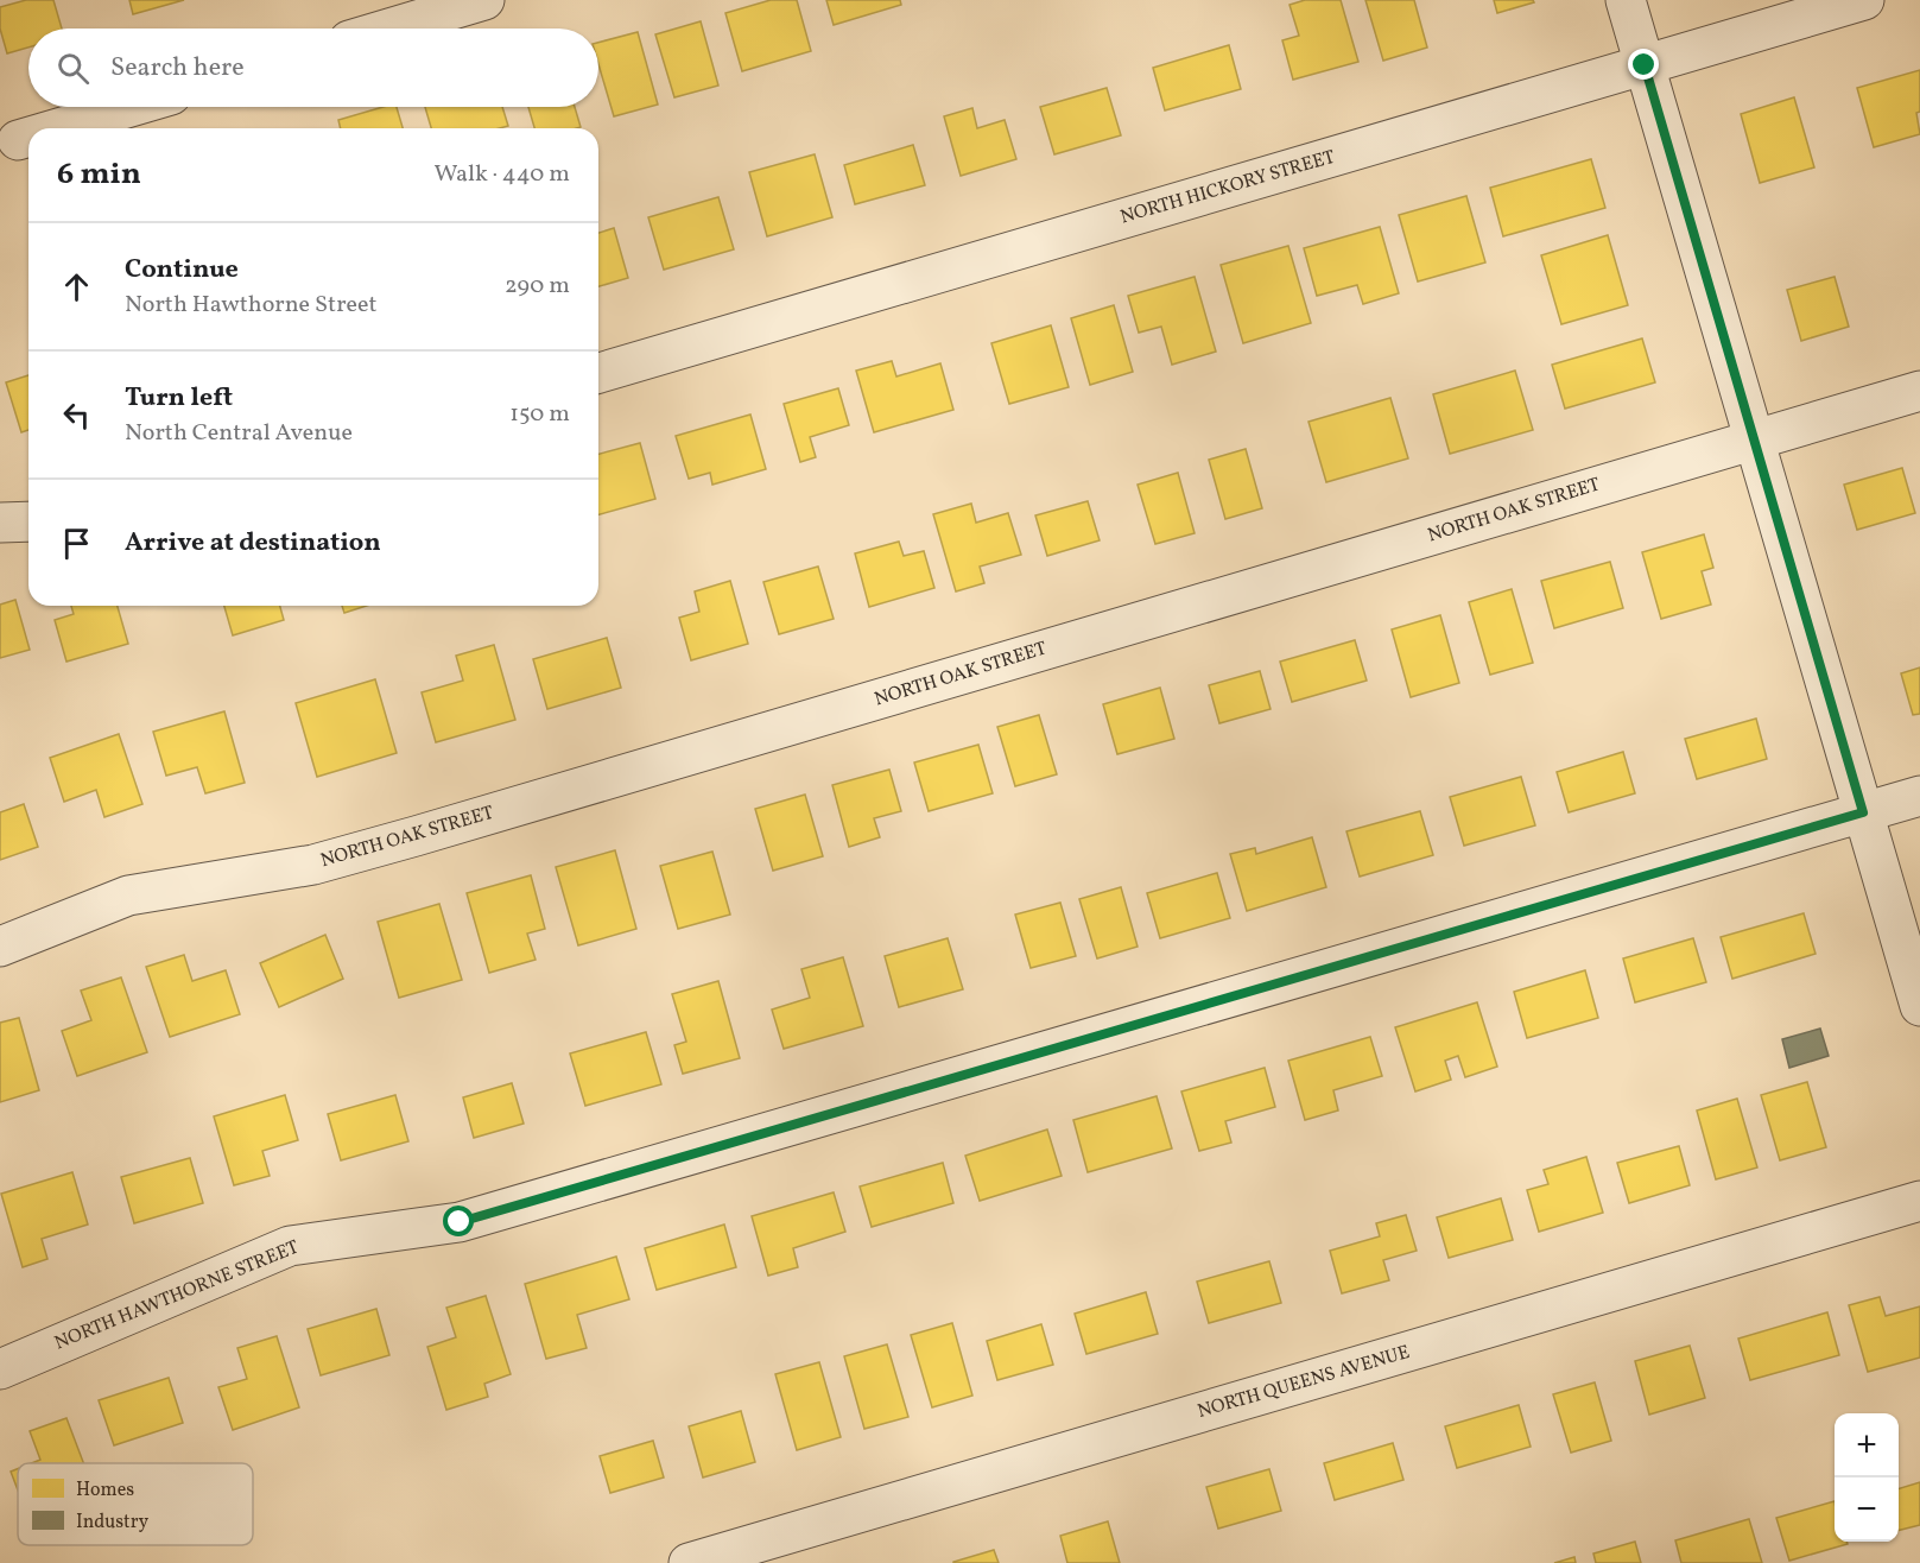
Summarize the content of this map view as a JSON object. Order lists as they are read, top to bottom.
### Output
{
  "streets": {
    "street": [
      "NORTH HICKORY STREET",
      "NORTH OAK STREET",
      "NORTH HAWTHORNE STREET",
      "NORTH QUEENS AVENUE"
    ]
  },
  "legend": ["Homes", "Industry"],
  "page": {
    "search": "Search here",
    "heading": ["6 min", "Walk · 440 m"],
    "list": [
      ["Continue", "North Hawthorne Street", "290 m"],
      ["Turn left", "North Central Avenue", "150 m"],
      "Arrive at destination"
    ],
    "map_buttons": ["+", "−"]
  }
}
